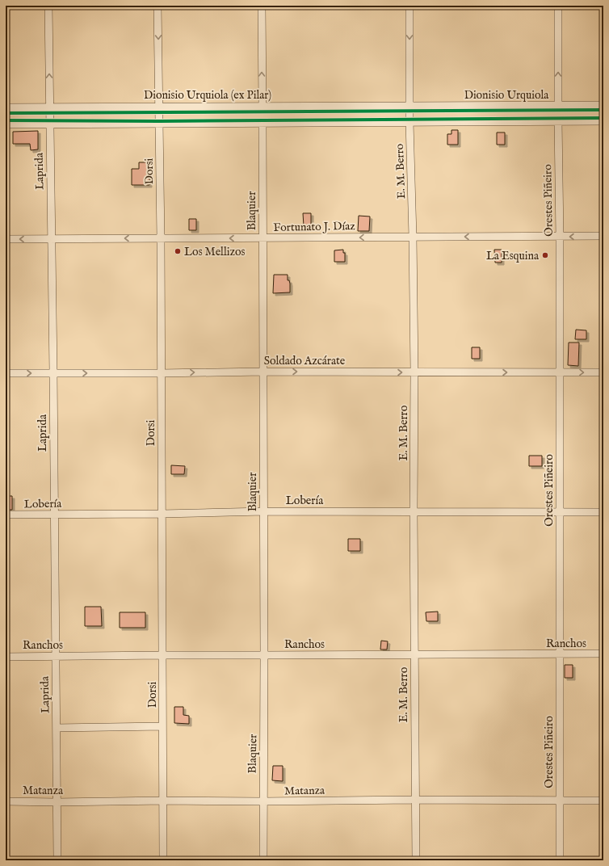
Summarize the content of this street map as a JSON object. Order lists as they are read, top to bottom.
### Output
{
  "streets": {
    "street": [
      "Dionisio Urquiola (ex Pilar)",
      "Dionisio Urquiola",
      "Laprida",
      "Dorsi",
      "E. M. Berro",
      "Orestes Piñeiro",
      "Blaquier",
      "Fortunato J. Díaz",
      "Soldado Azcárate",
      "Lobería",
      "Ranchos",
      "Matanza"
    ]
  },
  "crossings": [
    ["Dionisio Urquiola (ex Pilar)", "Dionisio Urquiola"],
    ["Dionisio Urquiola (ex Pilar)", "Laprida"],
    ["Dionisio Urquiola (ex Pilar)", "Dorsi"],
    ["Dionisio Urquiola (ex Pilar)", "E. M. Berro"],
    ["Dionisio Urquiola", "E. M. Berro"],
    ["Laprida", "Fortunato J. Díaz"],
    ["Laprida", "Soldado Azcárate"],
    ["Laprida", "Lobería"],
    ["Laprida", "Ranchos"],
    ["Laprida", "Matanza"],
    ["Dorsi", "Fortunato J. Díaz"],
    ["Dorsi", "Soldado Azcárate"],
    ["Dorsi", "Lobería"],
    ["Dorsi", "Ranchos"],
    ["Dorsi", "Matanza"],
    ["E. M. Berro", "Fortunato J. Díaz"],
    ["E. M. Berro", "Soldado Azcárate"],
    ["E. M. Berro", "Lobería"],
    ["E. M. Berro", "Ranchos"],
    ["E. M. Berro", "Matanza"],
    ["Orestes Piñeiro", "Fortunato J. Díaz"],
    ["Orestes Piñeiro", "Soldado Azcárate"],
    ["Orestes Piñeiro", "Lobería"],
    ["Orestes Piñeiro", "Ranchos"],
    ["Orestes Piñeiro", "Matanza"],
    ["Blaquier", "Fortunato J. Díaz"],
    ["Blaquier", "Soldado Azcárate"],
    ["Blaquier", "Lobería"],
    ["Blaquier", "Ranchos"],
    ["Blaquier", "Matanza"]
  ],
  "one_way": ["Fortunato J. Díaz", "Soldado Azcárate"],
  "places": ["Los Mellizos", "La Esquina"]
}
